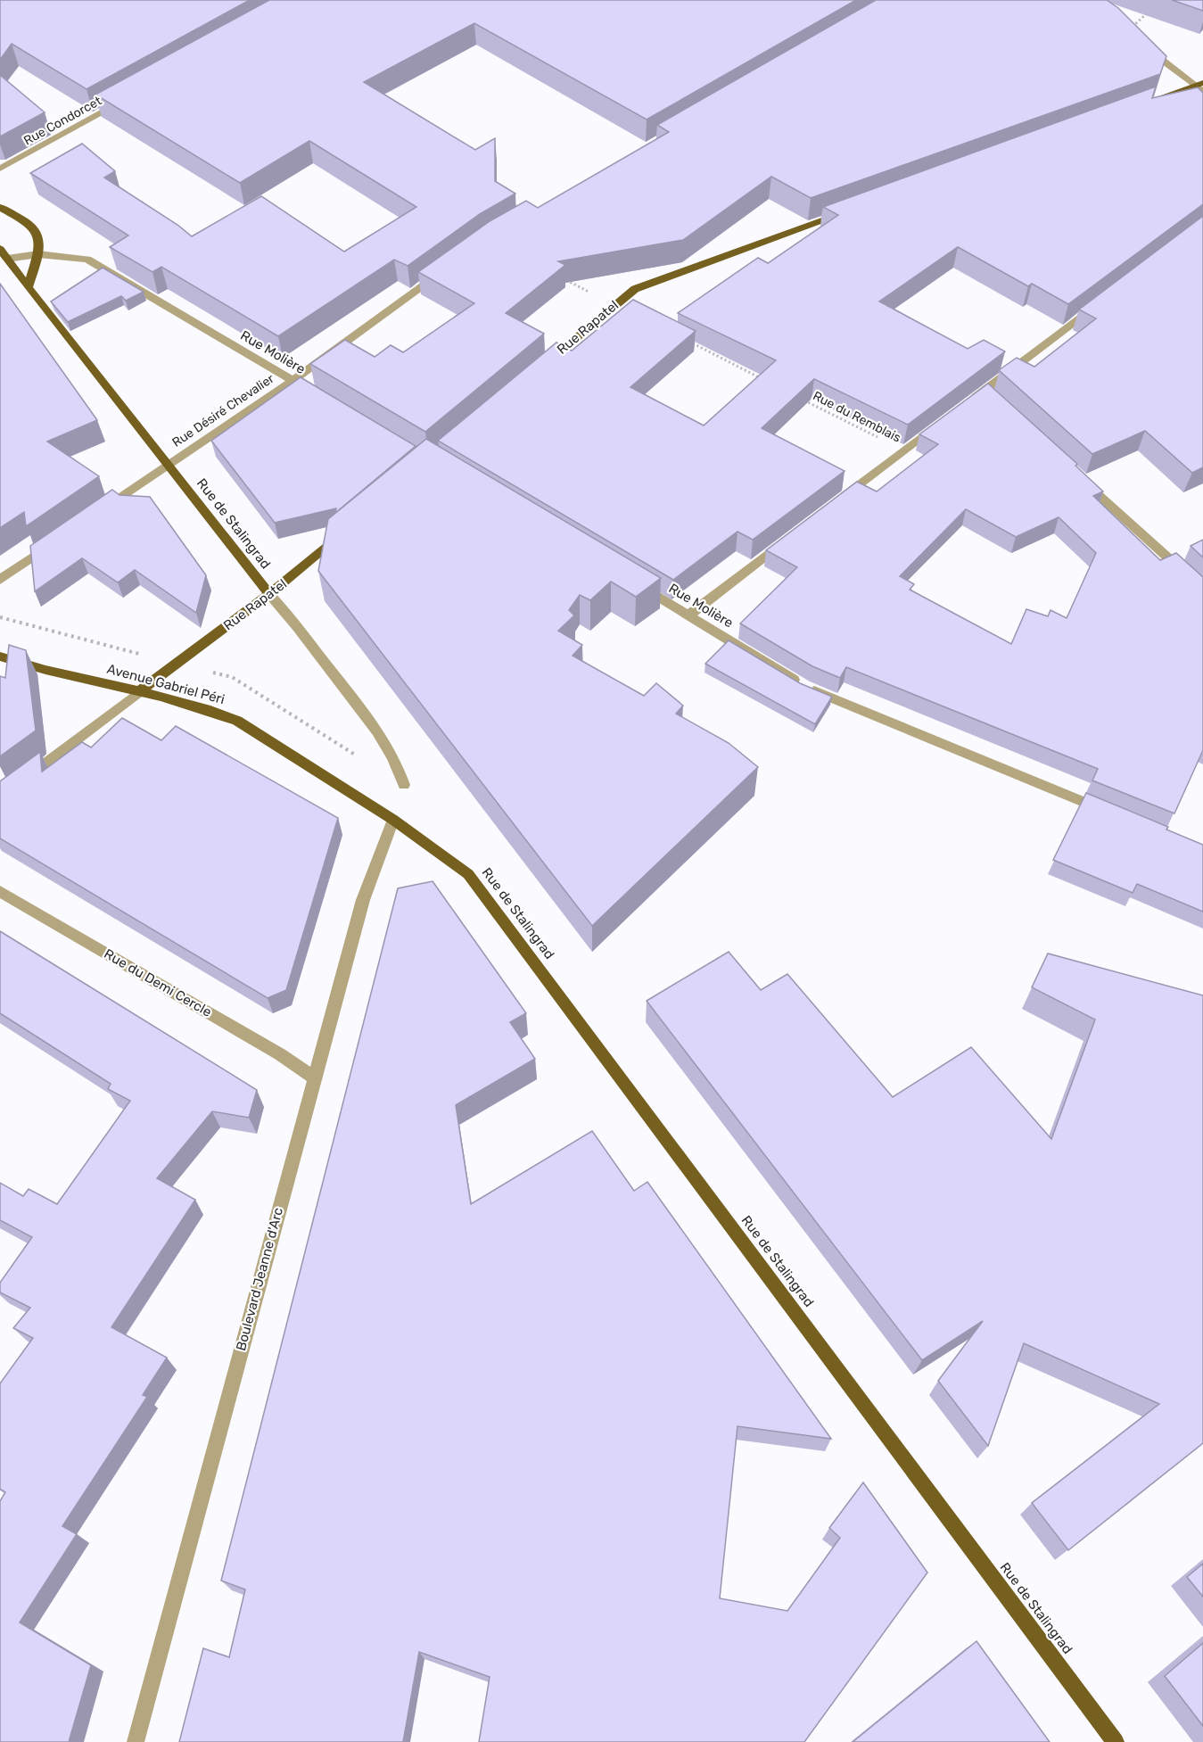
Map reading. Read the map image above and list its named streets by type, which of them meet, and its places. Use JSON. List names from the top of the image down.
{
  "streets": {
    "main road": ["Rue Rapatel", "Rue de Stalingrad", "Avenue Gabriel Péri"],
    "street": [
      "Rue Condorcet",
      "Rue Molière",
      "Rue Désiré Chevalier",
      "Rue du Demi Cercle",
      "Boulevard Jeanne d'Arc"
    ],
    "path": ["Rue du Remblais"]
  },
  "crossings": [
    ["Rue Rapatel", "Rue de Stalingrad"],
    ["Rue Rapatel", "Avenue Gabriel Péri"],
    ["Rue Molière", "Rue Désiré Chevalier"],
    ["Rue Molière", "Rue de Stalingrad"],
    ["Rue Désiré Chevalier", "Rue de Stalingrad"],
    ["Rue de Stalingrad", "Avenue Gabriel Péri"],
    ["Rue de Stalingrad", "Boulevard Jeanne d'Arc"],
    ["Avenue Gabriel Péri", "Boulevard Jeanne d'Arc"],
    ["Rue du Demi Cercle", "Boulevard Jeanne d'Arc"]
  ]
}
